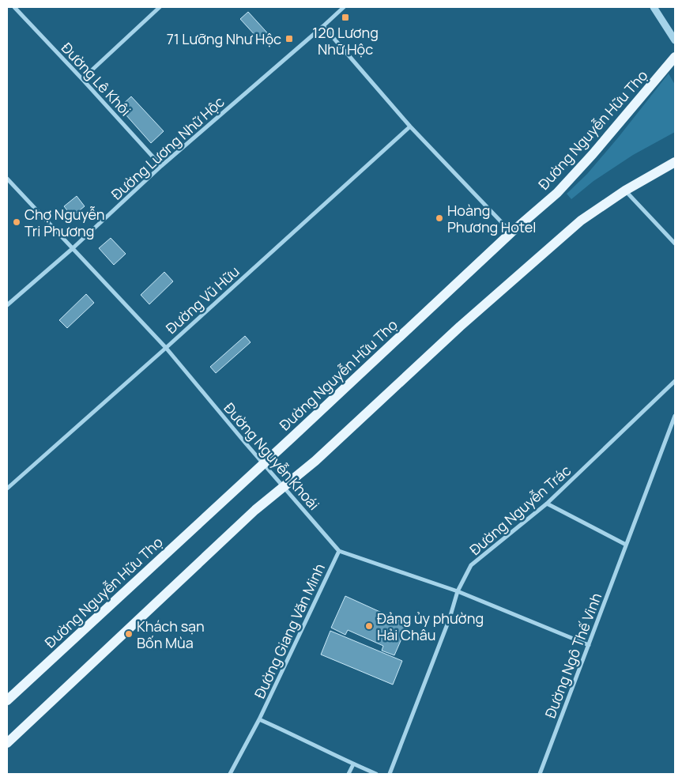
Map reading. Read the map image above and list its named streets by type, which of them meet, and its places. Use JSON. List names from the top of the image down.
{
  "streets": {
    "main road": ["Đường Nguyễn Hữu Thọ"],
    "street": [
      "Đường Lê Khôi",
      "Đường Lương Nhữ Hộc",
      "Đường Vũ Hữu",
      "Đường Nguyễn Khoái",
      "Đường Nguyễn Trác",
      "Đường Giang Văn Minh",
      "Đường Ngô Thế Vinh"
    ]
  },
  "crossings": [
    ["Đường Lê Khôi", "Đường Lương Nhữ Hộc"],
    ["Đường Nguyễn Hữu Thọ", "Đường Nguyễn Khoái"],
    ["Đường Lương Nhữ Hộc", "Đường Nguyễn Khoái"],
    ["Đường Vũ Hữu", "Đường Nguyễn Khoái"],
    ["Đường Nguyễn Khoái", "Đường Giang Văn Minh"]
  ],
  "places": {
    "transit": ["120 Lương Nhữ Hộc", "71 Lưỡng Như Hộc"],
    "other": [
      "Hoàng Phương Hotel",
      "Chợ Nguyễn Tri Phương",
      "Đảng ủy phường Hải Châu",
      "Khách sạn Bốn Mùa"
    ]
  }
}
